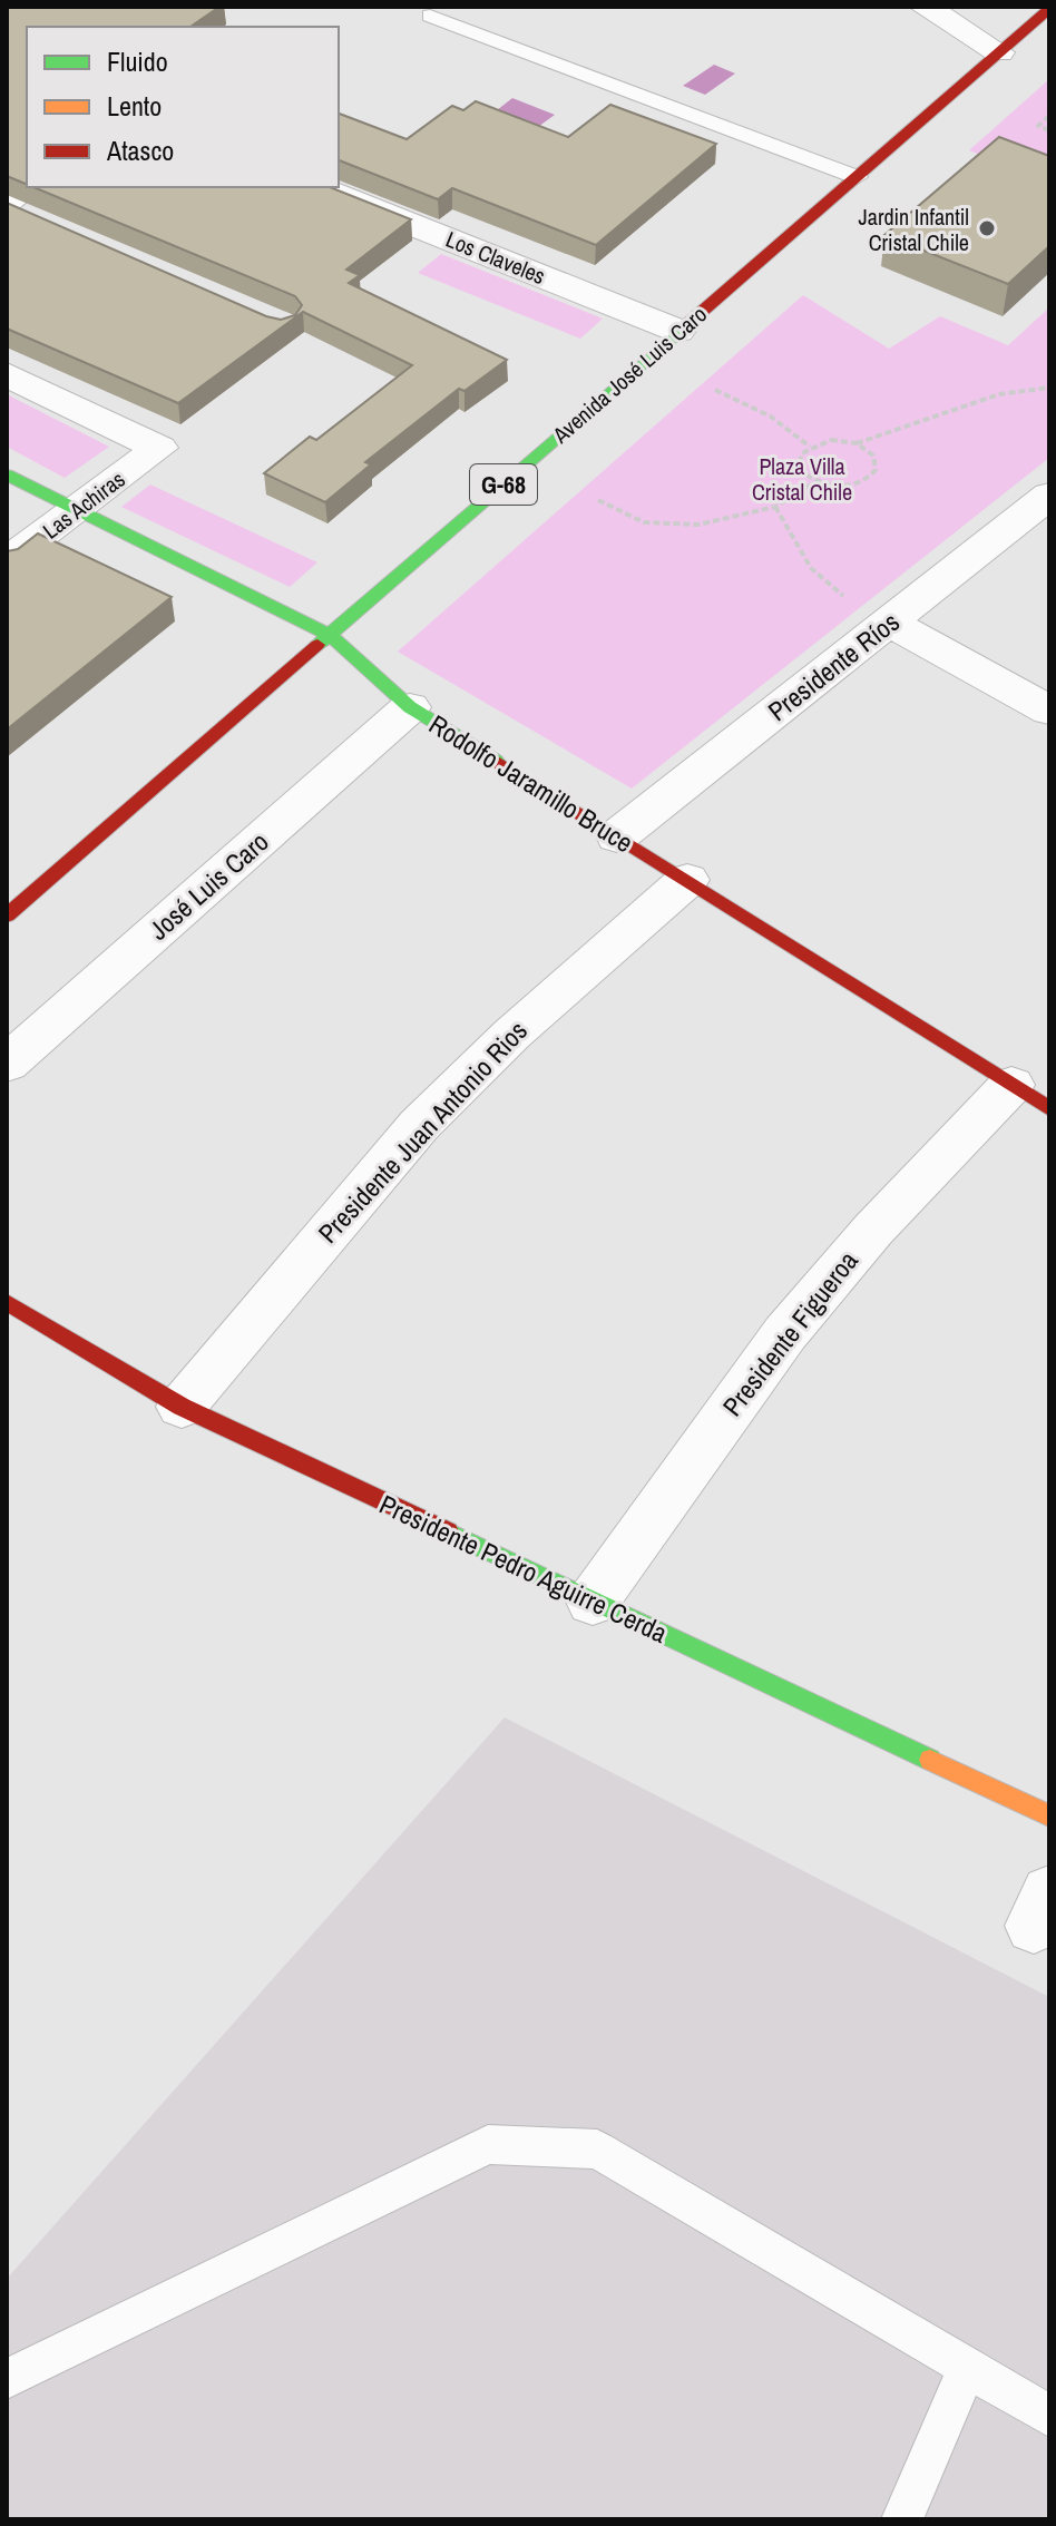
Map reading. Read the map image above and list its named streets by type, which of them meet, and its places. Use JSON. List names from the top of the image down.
{
  "streets": {
    "street": [
      "Los Claveles",
      "Avenida José Luis Caro",
      "G-68",
      "Las Achiras",
      "Presidente Ríos",
      "Rodolfo Jaramillo Bruce",
      "José Luis Caro",
      "Presidente Juan Antonio Rios",
      "Presidente Figueroa",
      "Presidente Pedro Aguirre Cerda"
    ]
  },
  "crossings": [
    ["Los Claveles", "Avenida José Luis Caro"],
    ["Avenida José Luis Caro", "Rodolfo Jaramillo Bruce"],
    ["Las Achiras", "Rodolfo Jaramillo Bruce"],
    ["Presidente Ríos", "Rodolfo Jaramillo Bruce"],
    ["Rodolfo Jaramillo Bruce", "José Luis Caro"],
    ["Rodolfo Jaramillo Bruce", "Presidente Juan Antonio Rios"],
    ["Rodolfo Jaramillo Bruce", "Presidente Figueroa"],
    ["Presidente Juan Antonio Rios", "Presidente Pedro Aguirre Cerda"],
    ["Presidente Figueroa", "Presidente Pedro Aguirre Cerda"]
  ],
  "parks": ["Plaza Villa Cristal Chile"],
  "places": ["Jardin Infantil Cristal Chile"],
  "legend": ["Fluido", "Lento", "Atasco"]
}
